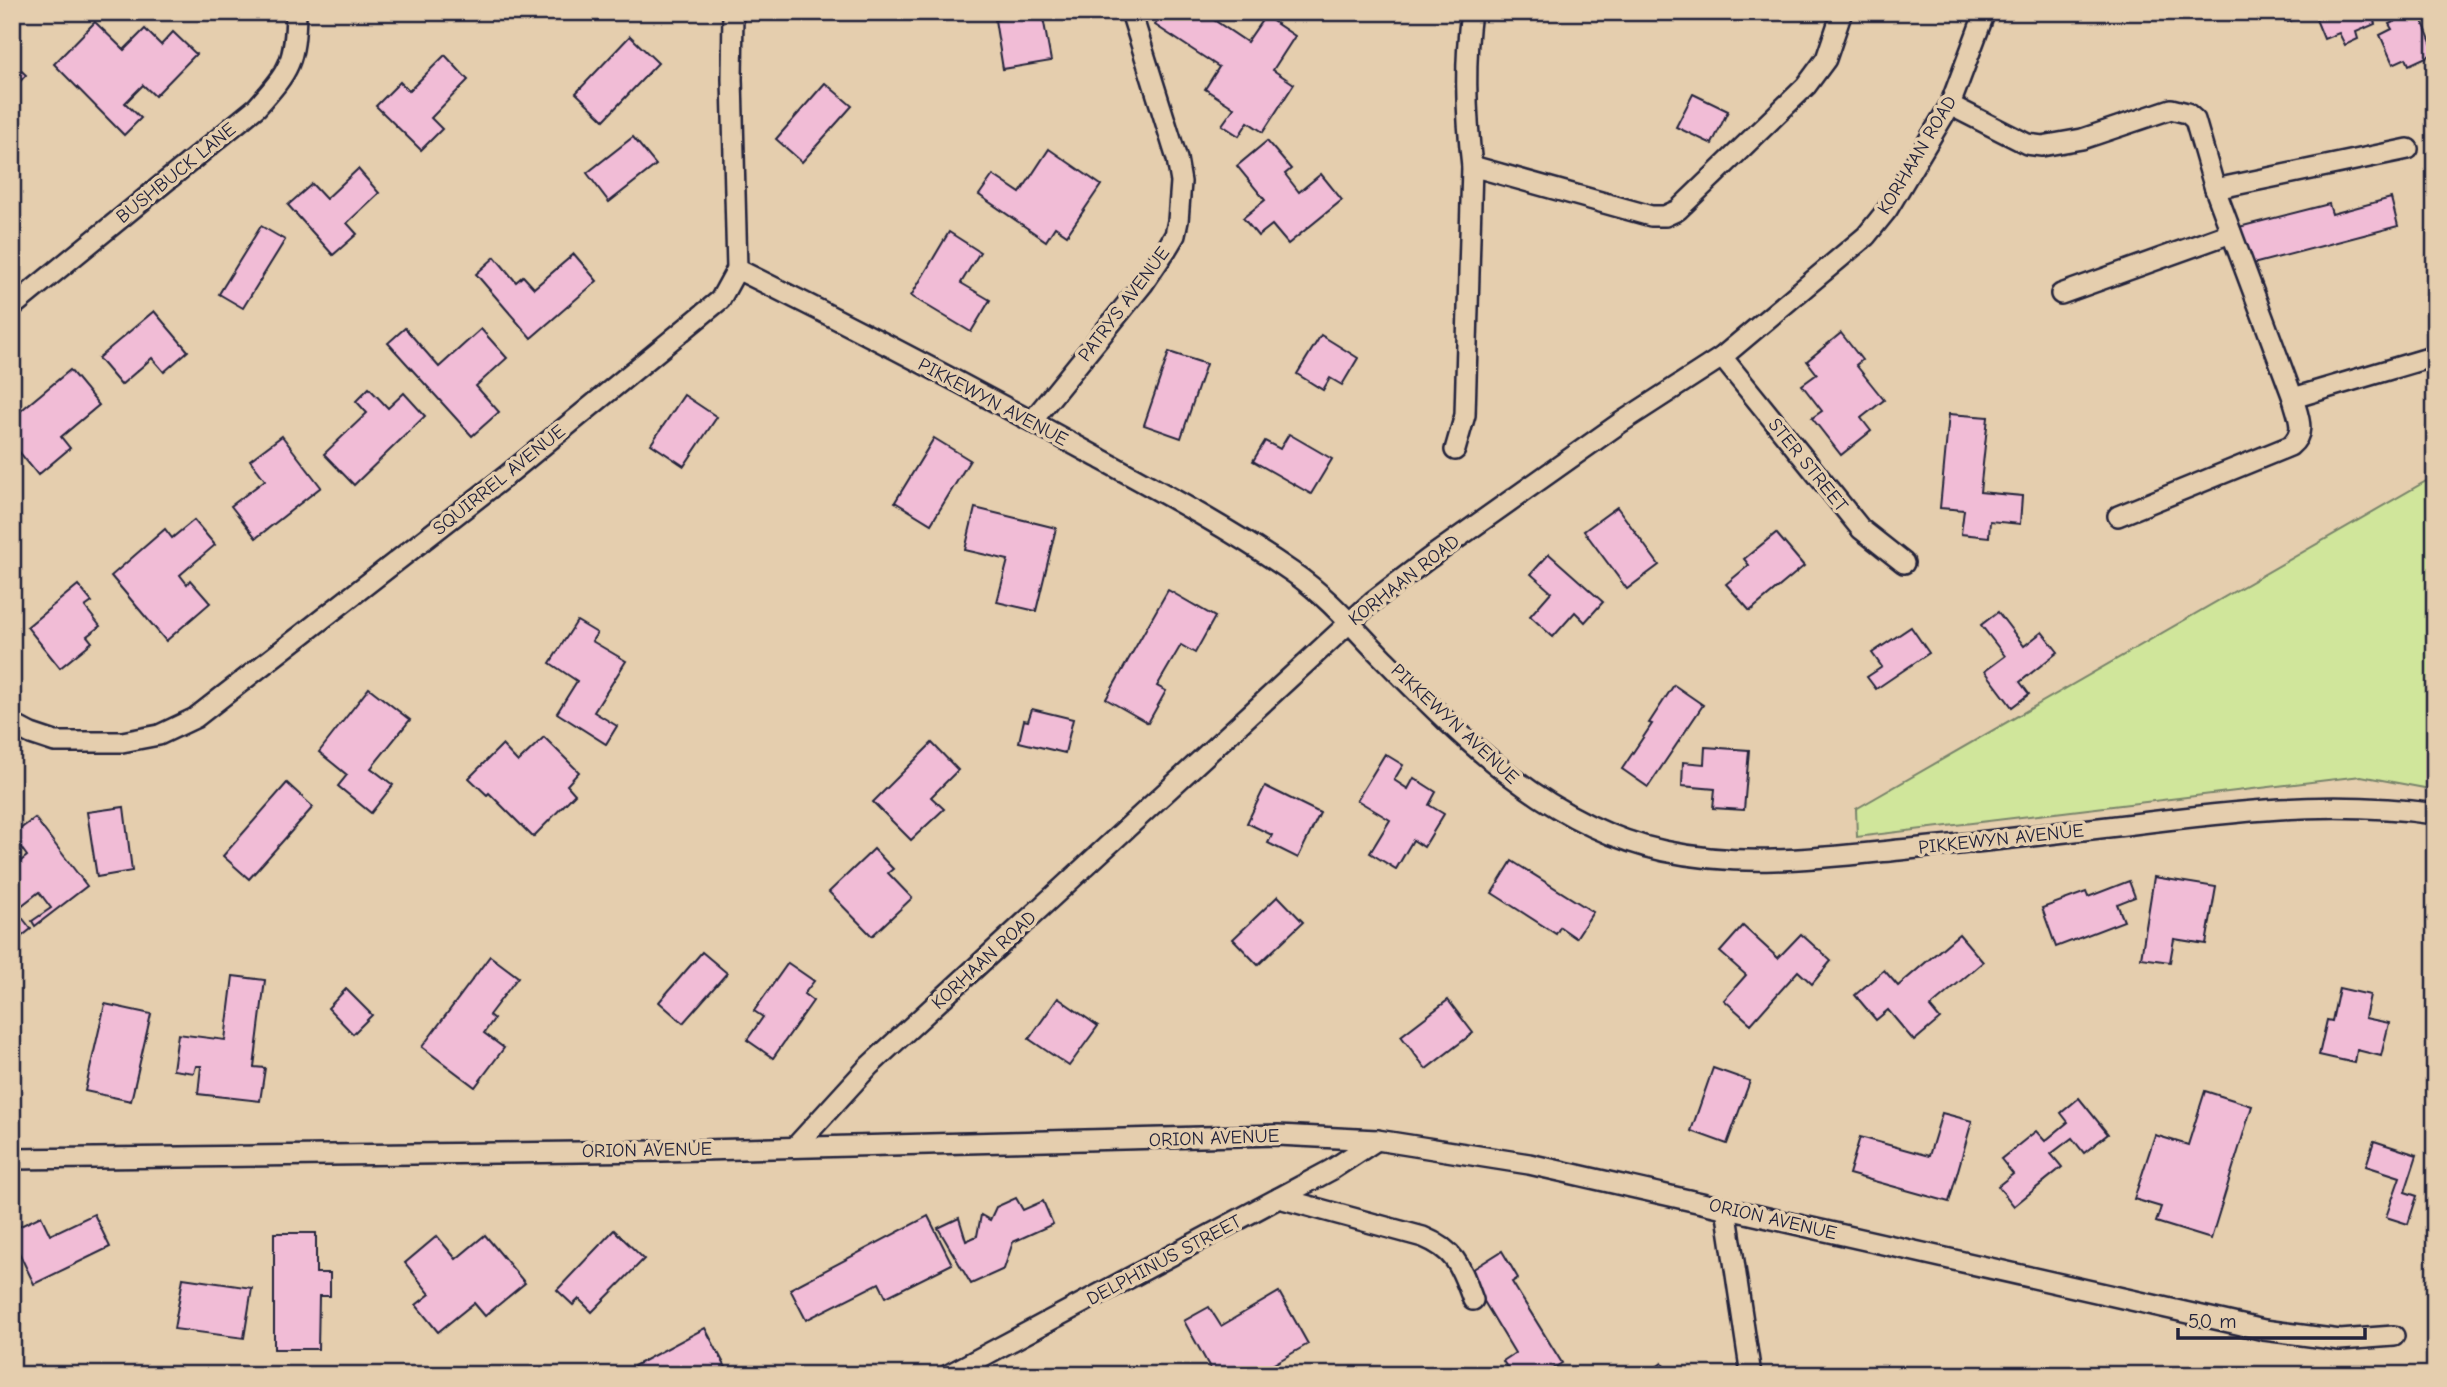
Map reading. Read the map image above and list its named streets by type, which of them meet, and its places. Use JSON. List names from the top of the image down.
{
  "streets": {
    "street": [
      "KORHAAN ROAD",
      "BUSHBUCK LANE",
      "PATRYS AVENUE",
      "PIKKEWYN AVENUE",
      "STER STREET",
      "SQUIRREL AVENUE",
      "ORION AVENUE",
      "DELPHINUS STREET"
    ]
  },
  "crossings": [
    ["KORHAAN ROAD", "PIKKEWYN AVENUE"],
    ["KORHAAN ROAD", "STER STREET"],
    ["KORHAAN ROAD", "ORION AVENUE"],
    ["PATRYS AVENUE", "PIKKEWYN AVENUE"],
    ["PIKKEWYN AVENUE", "SQUIRREL AVENUE"],
    ["ORION AVENUE", "DELPHINUS STREET"]
  ],
  "scale_bar": "50 m"
}
